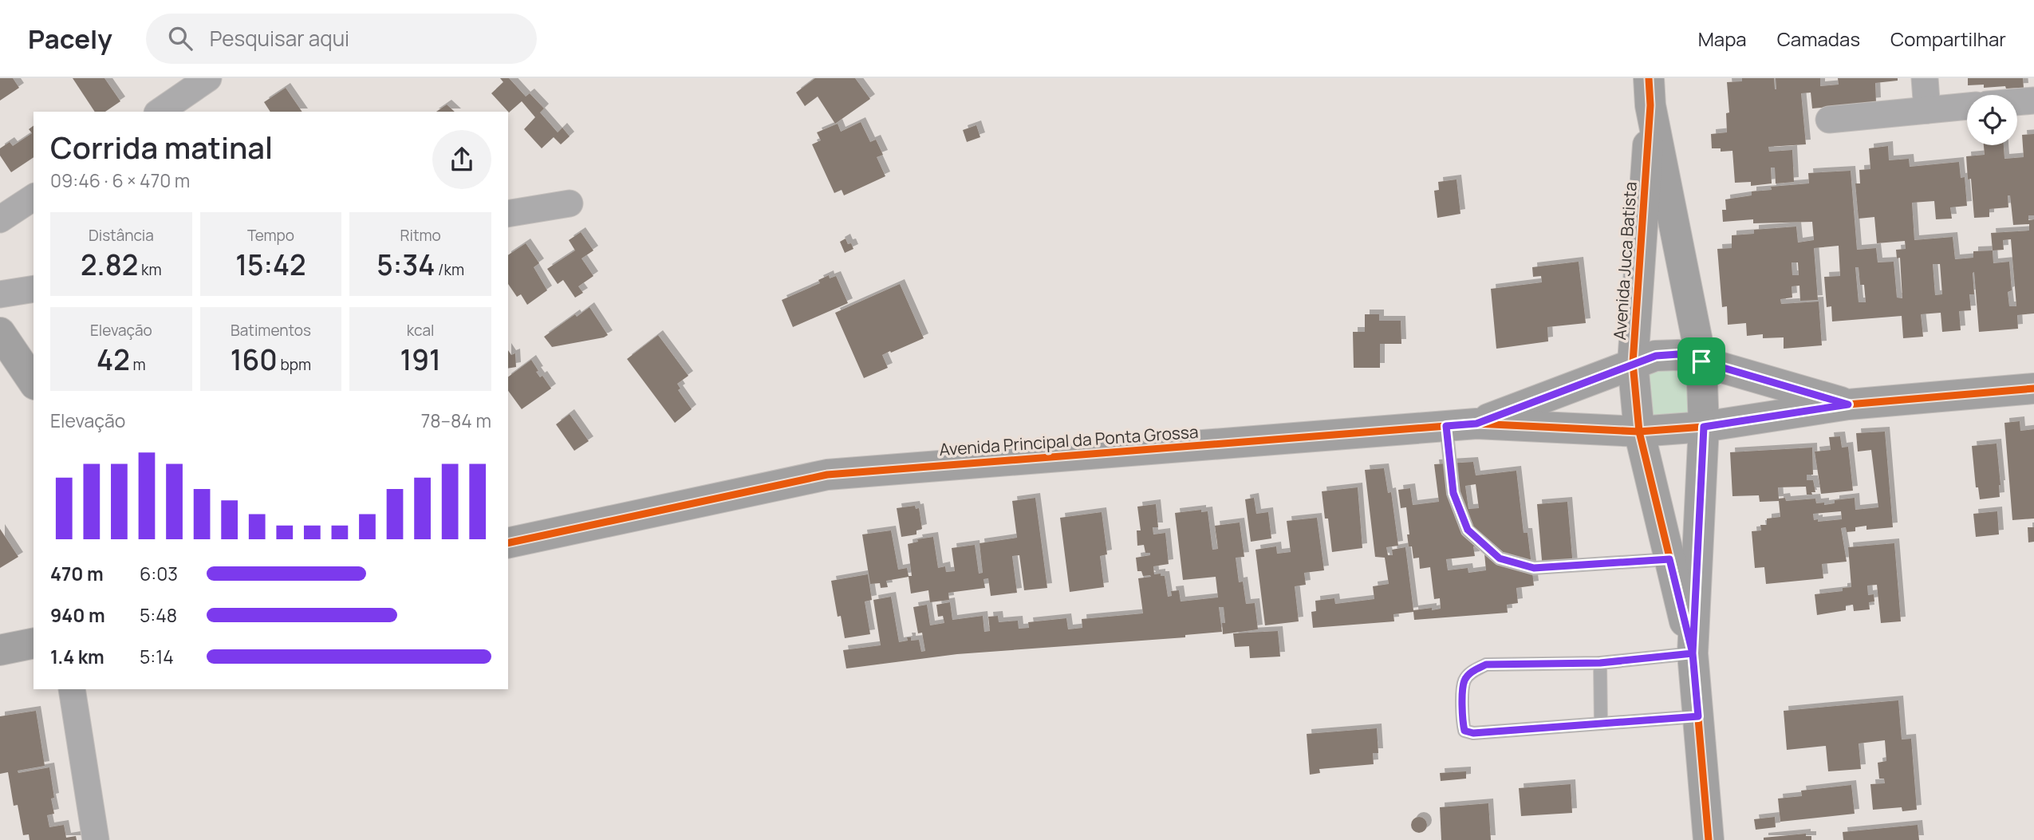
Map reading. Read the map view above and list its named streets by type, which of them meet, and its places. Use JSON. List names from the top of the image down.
{
  "streets": {
    "main road": ["Avenida Juca Batista", "Avenida Principal da Ponta Grossa"]
  },
  "crossings": [
    ["Avenida Juca Batista", "Avenida Principal da Ponta Grossa"]
  ],
  "page": {
    "header": "Pacely",
    "search": "Pesquisar aqui",
    "nav": ["Mapa", "Camadas", "Compartilhar"],
    "heading": ["Corrida matinal", "09:46 · 6 × 470 m"],
    "stats": [
      ["Distância", "2.82 km"],
      ["Tempo", "15:42"],
      ["Ritmo", "5:34 /km"],
      ["Elevação", "42 m"],
      ["Batimentos", "160 bpm"],
      ["kcal", "191"]
    ],
    "chart": ["Elevação", "78–84 m"],
    "list": [
      {
        "name": "470 m",
        "note": "6:03"
      },
      {
        "name": "940 m",
        "note": "5:48"
      },
      {
        "name": "1.4 km",
        "note": "5:14"
      }
    ]
  }
}
